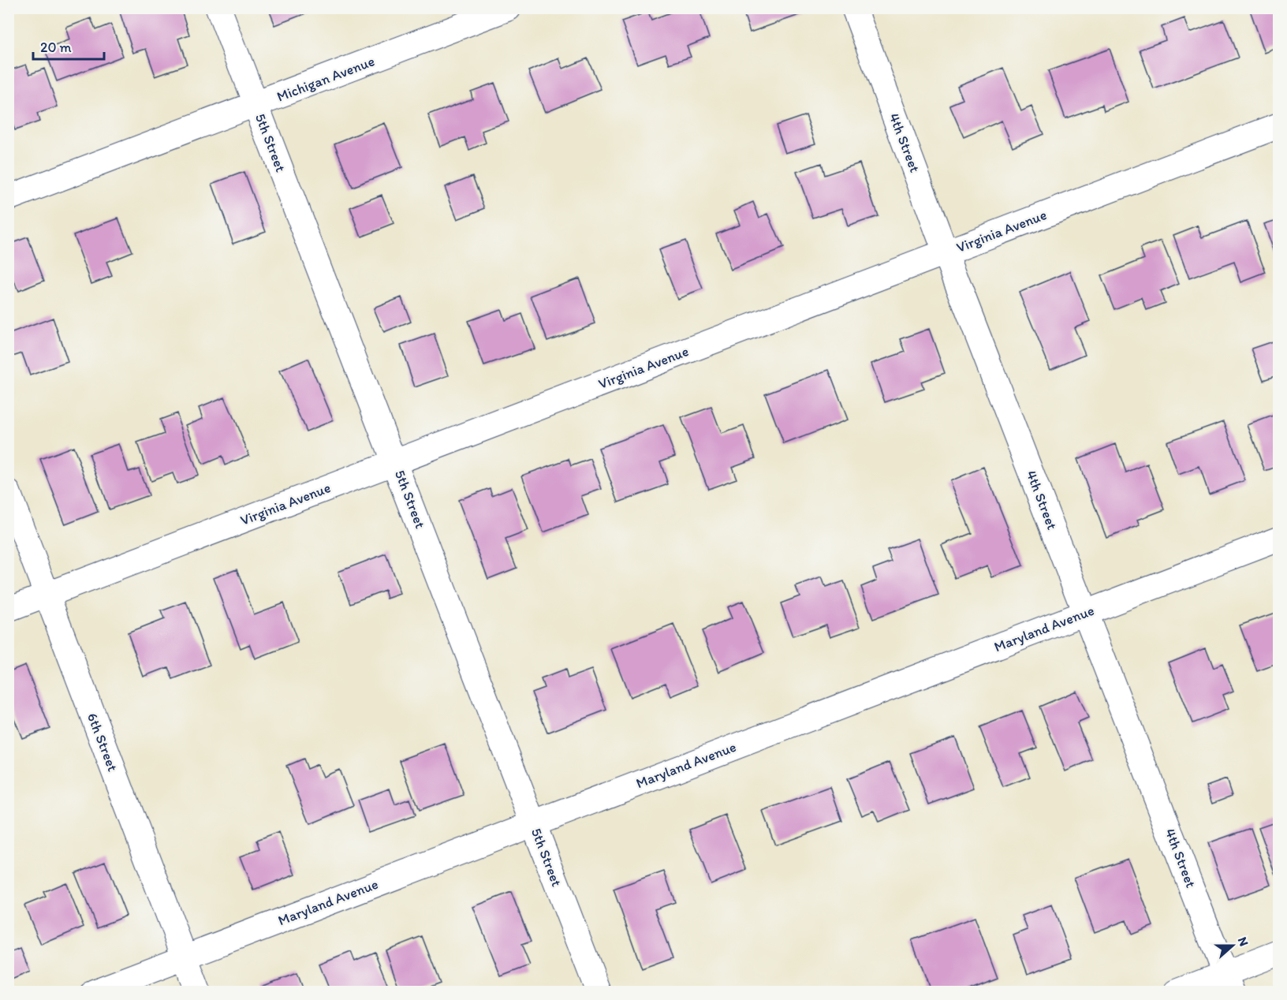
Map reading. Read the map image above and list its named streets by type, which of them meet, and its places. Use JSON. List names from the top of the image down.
{
  "streets": {
    "street": [
      "Michigan Avenue",
      "5th Street",
      "4th Street",
      "Virginia Avenue",
      "Maryland Avenue",
      "6th Street"
    ]
  },
  "crossings": [
    ["Michigan Avenue", "5th Street"],
    ["5th Street", "Virginia Avenue"],
    ["5th Street", "Maryland Avenue"],
    ["4th Street", "Virginia Avenue"],
    ["4th Street", "Maryland Avenue"],
    ["Virginia Avenue", "6th Street"],
    ["Maryland Avenue", "6th Street"]
  ],
  "scale_bar": "20 m",
  "north": "right"
}
